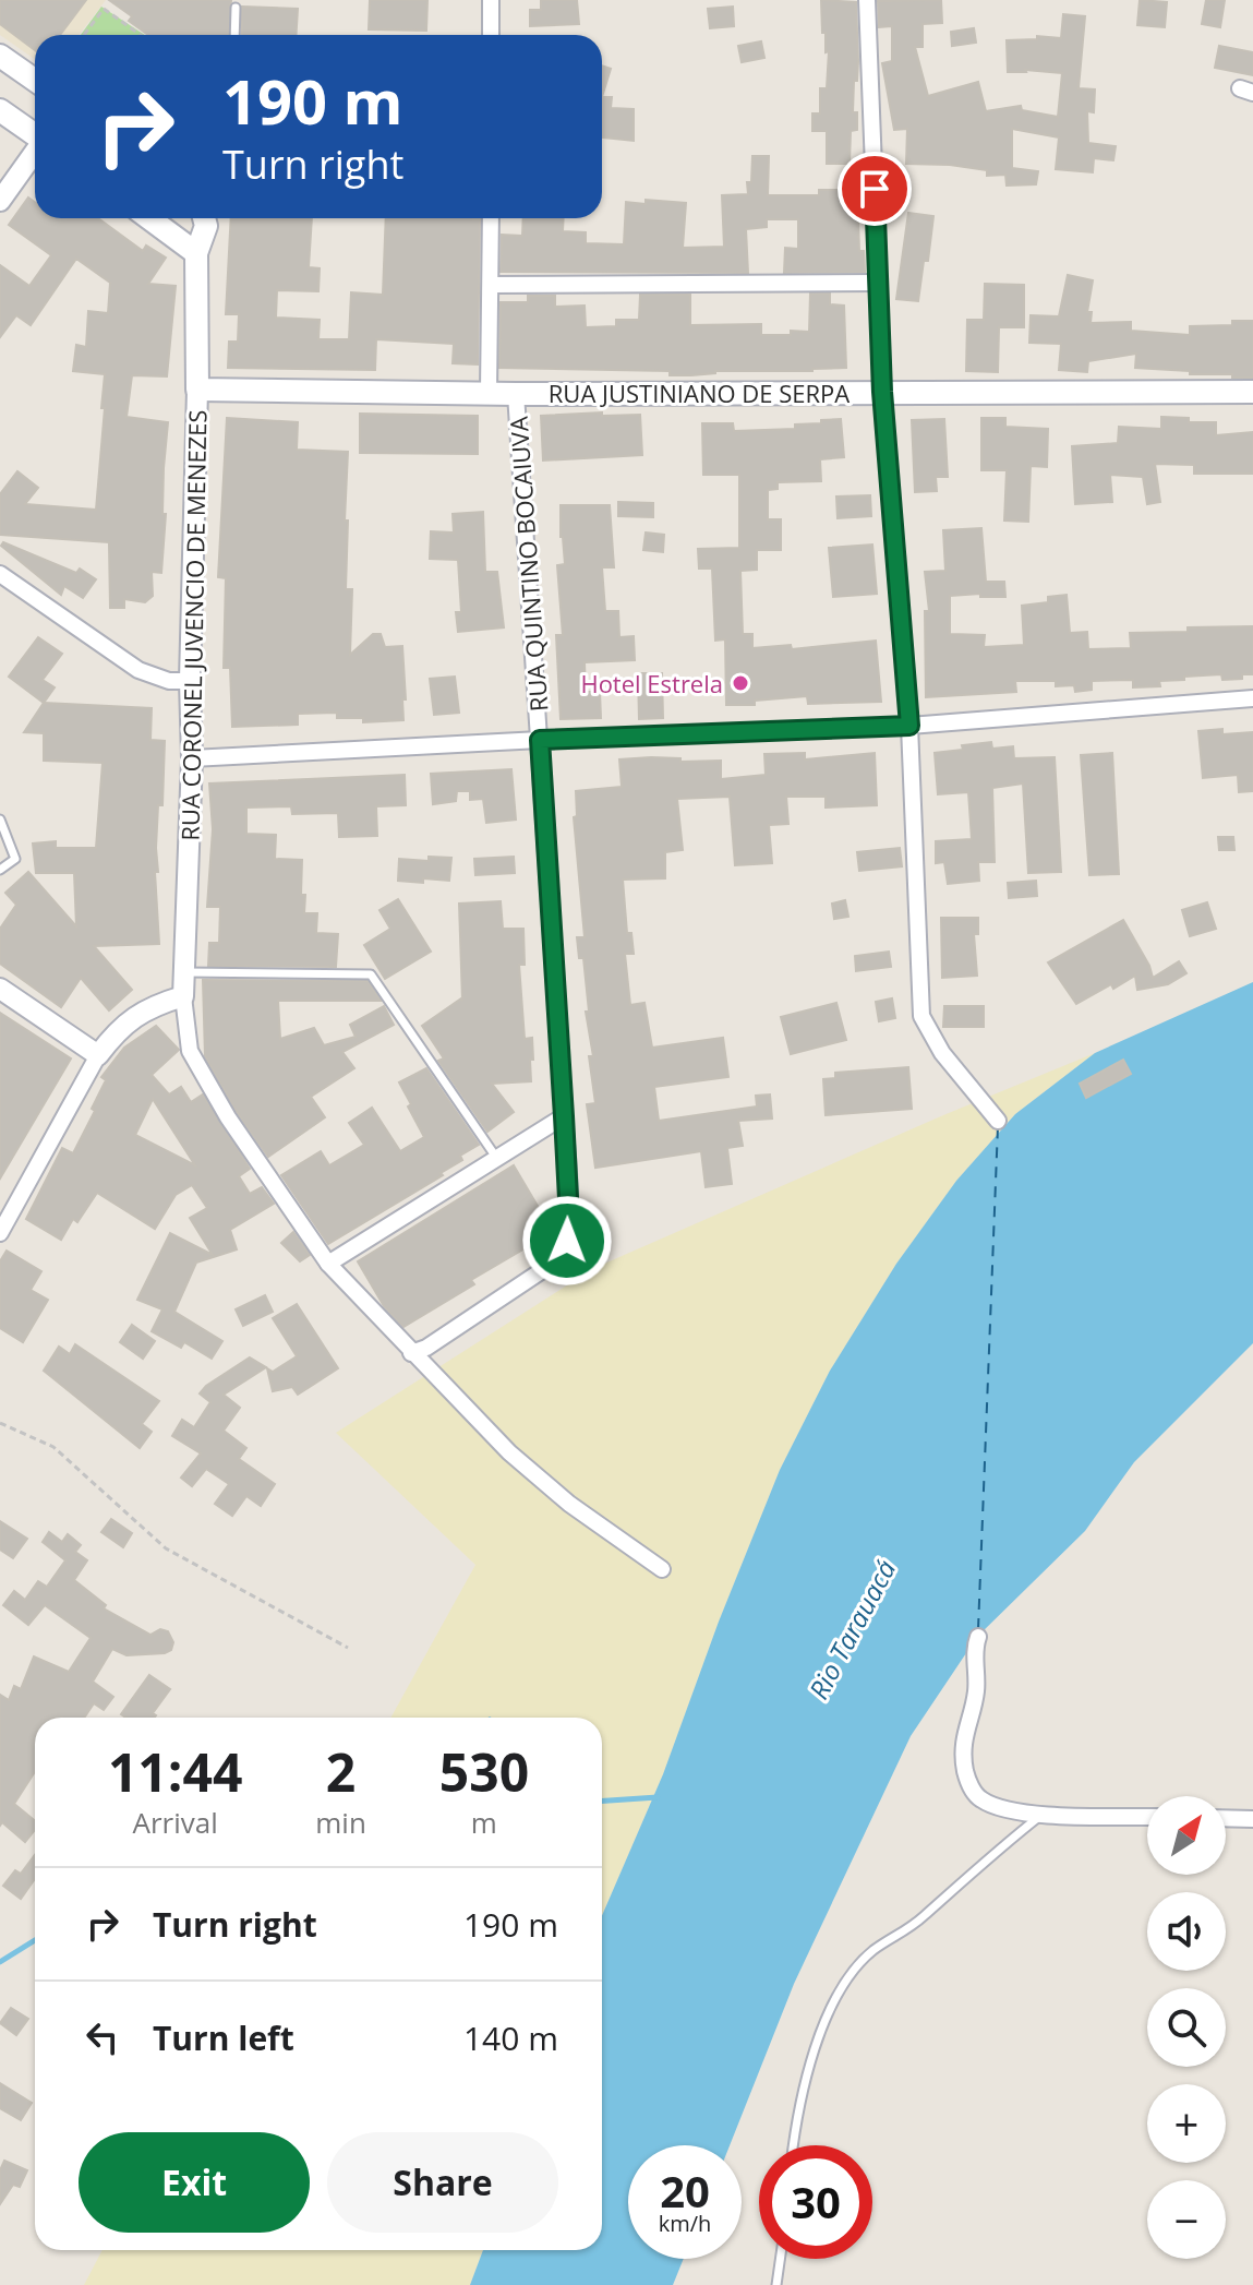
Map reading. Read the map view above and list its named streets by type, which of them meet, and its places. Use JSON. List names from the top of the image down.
{
  "streets": {
    "main road": ["RUA JUSTINIANO DE SERPA", "RUA CORONEL JUVENCIO DE MENEZES"],
    "street": ["RUA QUINTINO BOCAIUVA"]
  },
  "crossings": [
    ["RUA JUSTINIANO DE SERPA", "RUA QUINTINO BOCAIUVA"],
    ["RUA JUSTINIANO DE SERPA", "RUA CORONEL JUVENCIO DE MENEZES"]
  ],
  "water": ["Rio Tarauacá"],
  "places": ["Hotel Estrela"],
  "north": "top right",
  "page": {
    "turn": ["190 m", "Turn right"],
    "eta": [
      "11:44",
      "Arrival",
      "2",
      "min",
      "530",
      "m"
    ],
    "map_buttons": ["+", "−"],
    "list": [
      {
        "name": "Turn right",
        "value": "190 m"
      },
      {
        "name": "Turn left",
        "value": "140 m"
      }
    ],
    "buttons": ["Exit", "Share"],
    "speed": "20 km/h",
    "limit": "30"
  }
}
